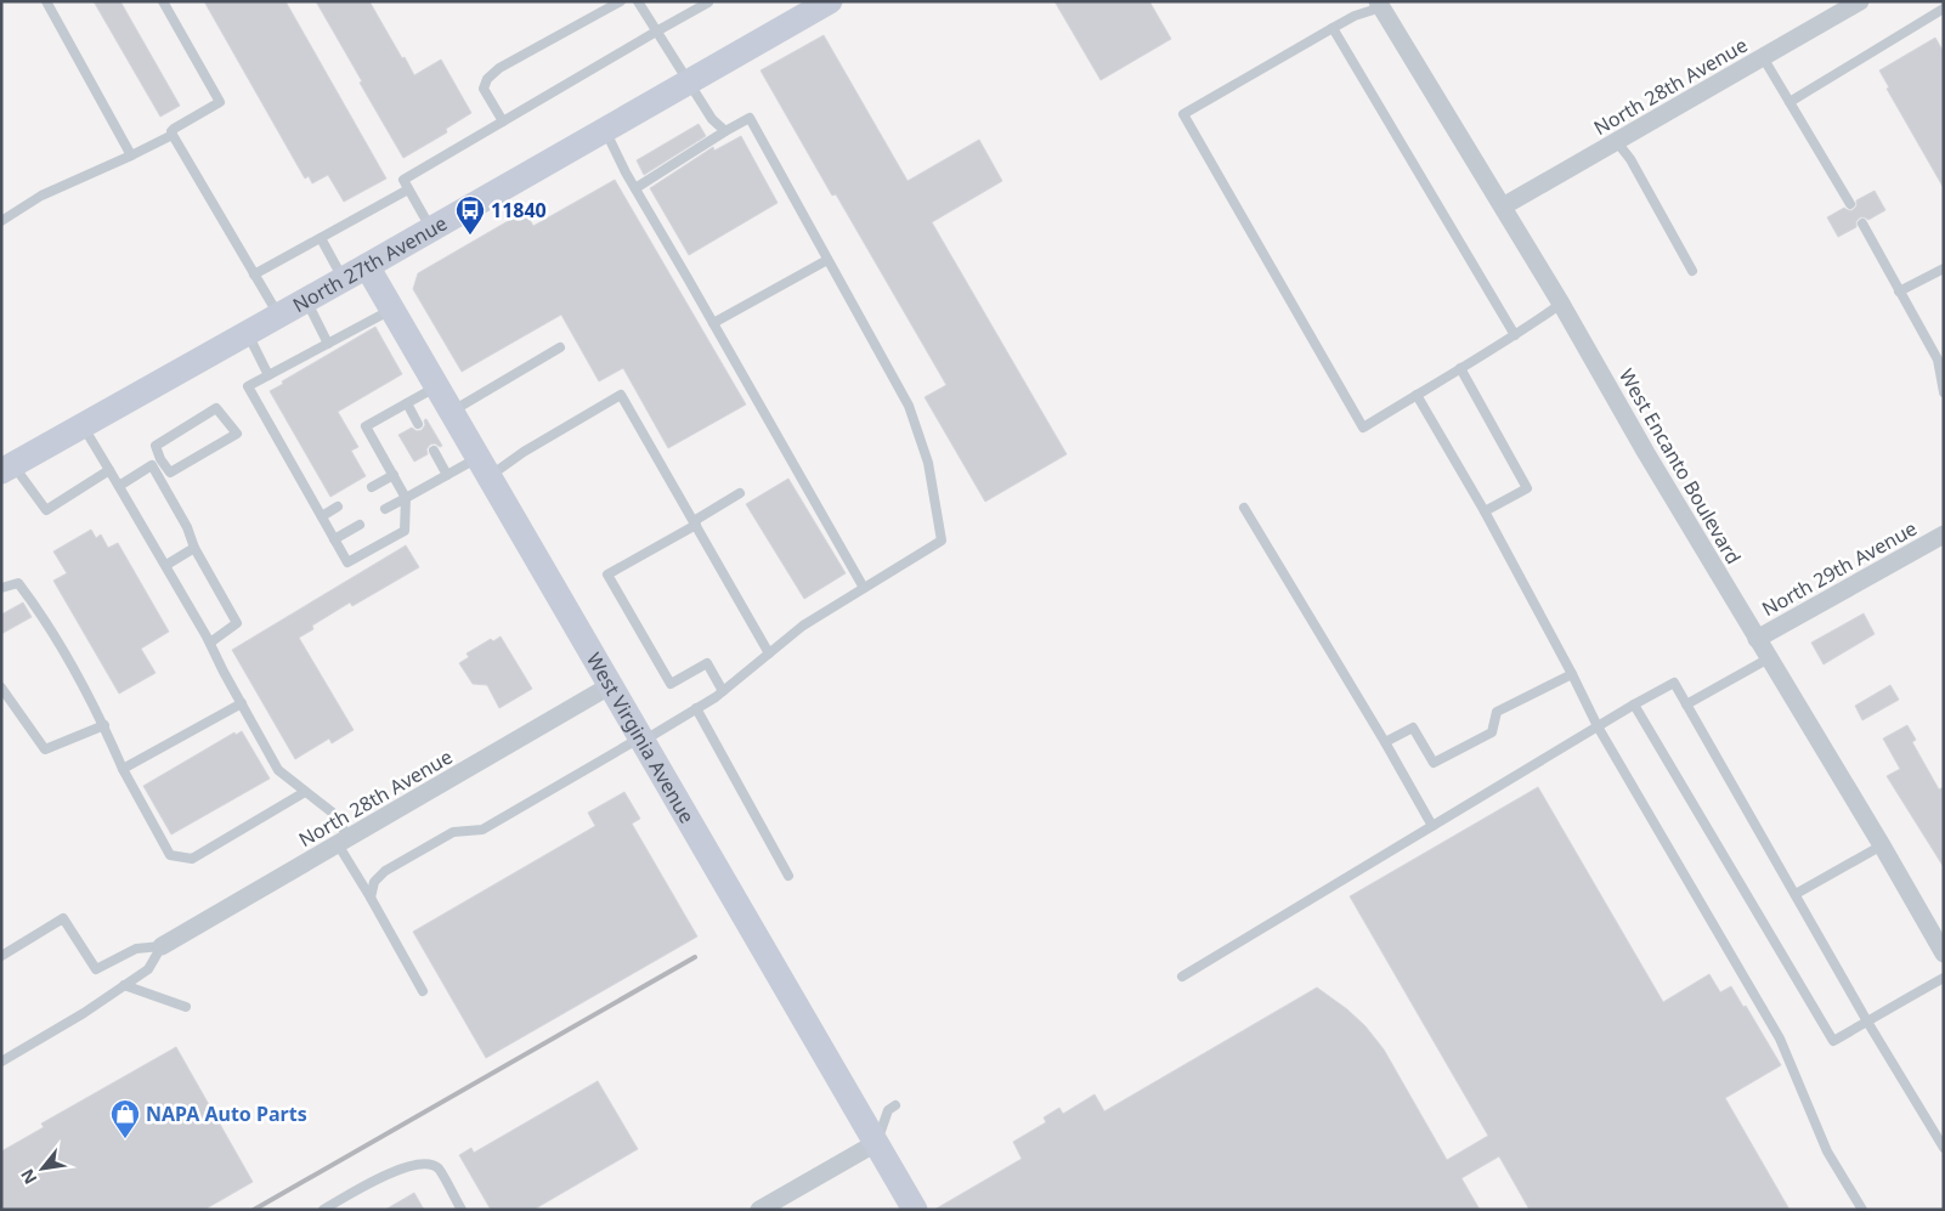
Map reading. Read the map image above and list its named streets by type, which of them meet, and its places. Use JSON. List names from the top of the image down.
{
  "streets": {
    "street": [
      "North 28th Avenue",
      "North 27th Avenue",
      "West Encanto Boulevard",
      "North 29th Avenue",
      "West Virginia Avenue"
    ]
  },
  "crossings": [
    ["North 28th Avenue", "West Encanto Boulevard"],
    ["North 28th Avenue", "West Virginia Avenue"],
    ["North 27th Avenue", "West Virginia Avenue"],
    ["West Encanto Boulevard", "North 29th Avenue"]
  ],
  "places": {
    "bus stop": ["11840"],
    "shop": ["NAPA Auto Parts"]
  },
  "north": "bottom left"
}
